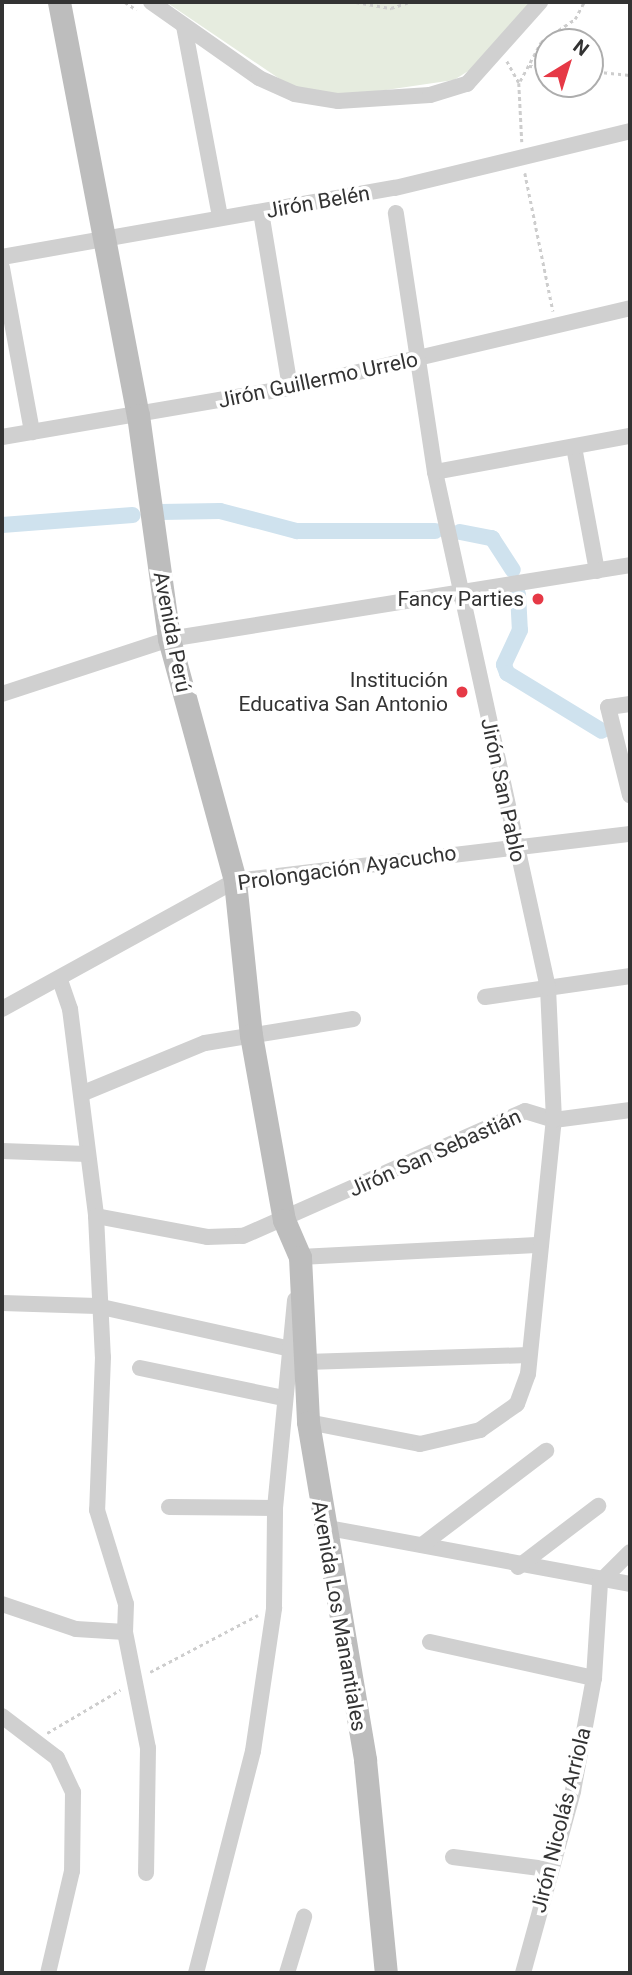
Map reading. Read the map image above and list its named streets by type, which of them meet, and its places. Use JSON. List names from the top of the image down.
{
  "streets": {
    "street": [
      "Jirón Belén",
      "Jirón Guillermo Urrelo",
      "Avenida Perú",
      "Jirón San Pablo",
      "Prolongación Ayacucho",
      "Jirón San Sebastián",
      "Avenida Los Manantiales",
      "Jirón Nicolás Arriola"
    ]
  },
  "crossings": [
    ["Jirón Belén", "Avenida Perú"],
    ["Jirón Guillermo Urrelo", "Avenida Perú"],
    ["Jirón Guillermo Urrelo", "Jirón San Pablo"],
    ["Avenida Perú", "Prolongación Ayacucho"],
    ["Avenida Perú", "Jirón San Sebastián"],
    ["Avenida Perú", "Avenida Los Manantiales"],
    ["Jirón San Pablo", "Prolongación Ayacucho"],
    ["Jirón San Pablo", "Jirón San Sebastián"],
    ["Jirón San Pablo", "Avenida Los Manantiales"]
  ],
  "places": ["Fancy Parties", "Institución Educativa San Antonio"],
  "north": "top right"
}
